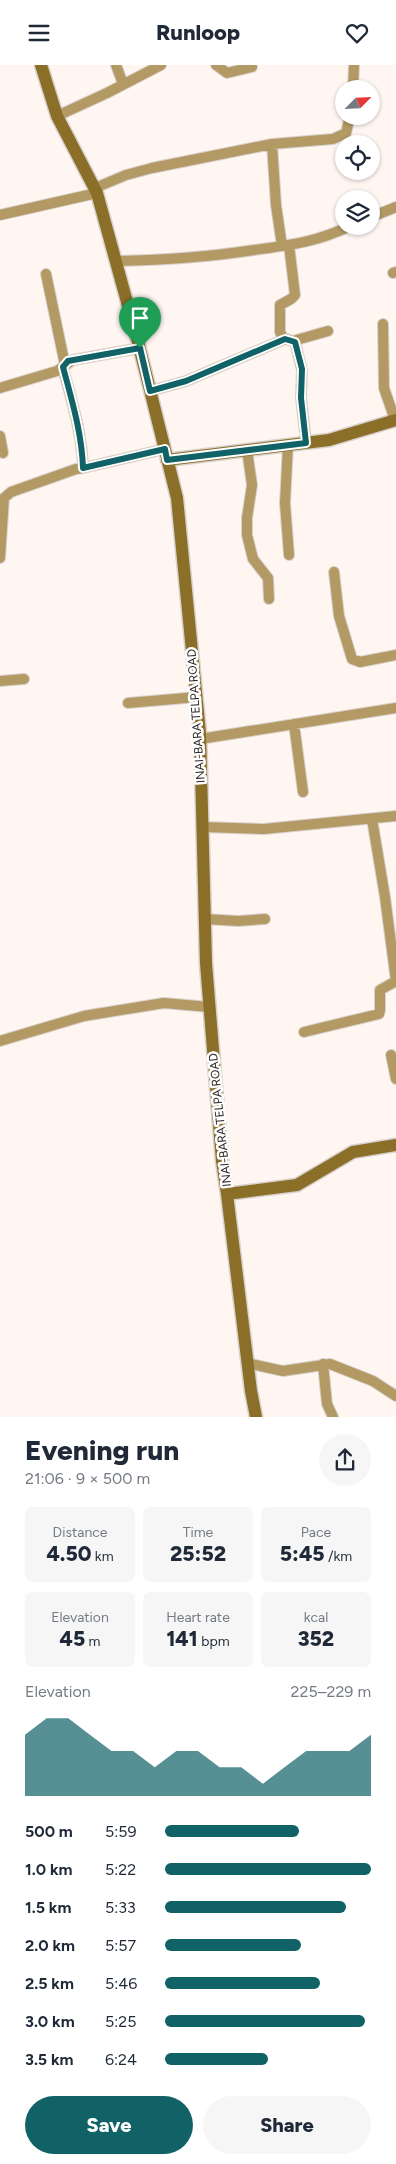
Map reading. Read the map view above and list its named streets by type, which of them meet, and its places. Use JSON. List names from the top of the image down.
{
  "streets": {
    "street": ["INAI-BARA TELPA ROAD"]
  },
  "north": "top right",
  "page": {
    "header": "Runloop",
    "heading": ["Evening run", "21:06 · 9 × 500 m"],
    "stats": [
      ["Distance", "4.50 km"],
      ["Time", "25:52"],
      ["Pace", "5:45 /km"],
      ["Elevation", "45 m"],
      ["Heart rate", "141 bpm"],
      ["kcal", "352"]
    ],
    "chart": ["Elevation", "225–229 m"],
    "list": [
      {
        "name": "500 m",
        "note": "5:59"
      },
      {
        "name": "1.0 km",
        "note": "5:22"
      },
      {
        "name": "1.5 km",
        "note": "5:33"
      },
      {
        "name": "2.0 km",
        "note": "5:57"
      },
      {
        "name": "2.5 km",
        "note": "5:46"
      },
      {
        "name": "3.0 km",
        "note": "5:25"
      },
      {
        "name": "3.5 km",
        "note": "6:24"
      }
    ],
    "buttons": ["Save", "Share"]
  }
}
